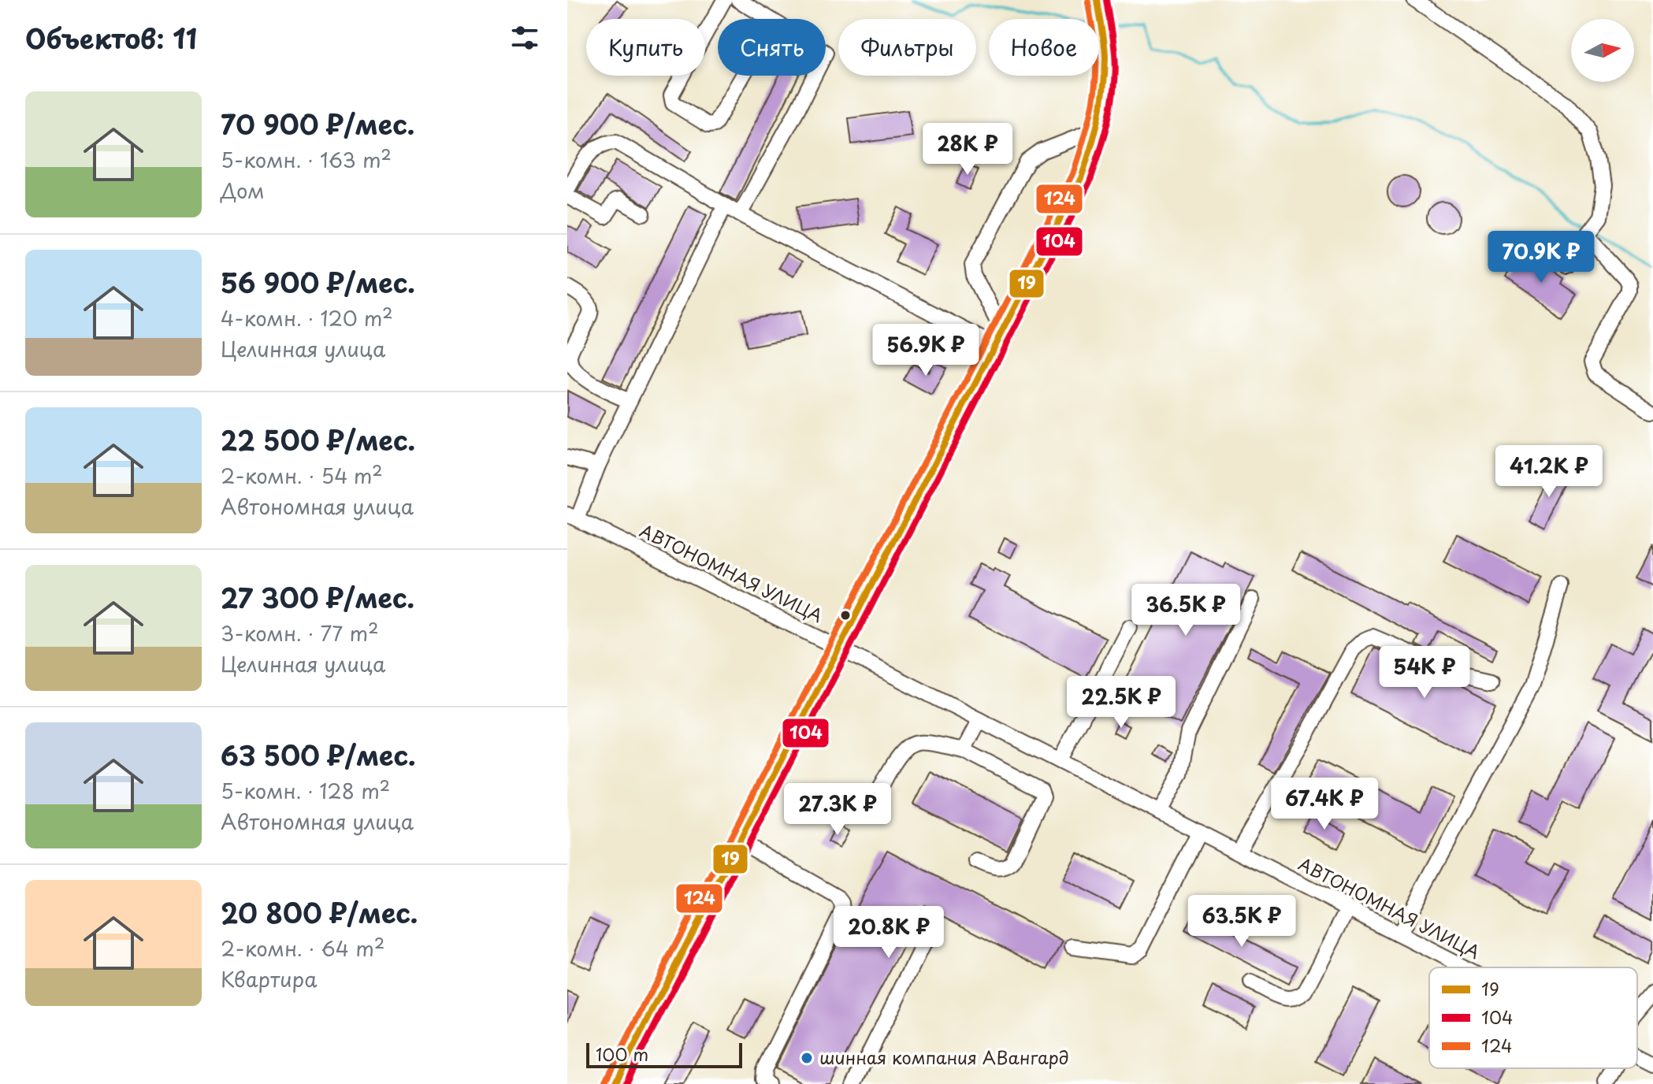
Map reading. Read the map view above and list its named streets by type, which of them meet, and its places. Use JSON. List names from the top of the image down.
{
  "streets": {
    "street": ["АВТОНОМНАЯ УЛИЦА"]
  },
  "places": ["шинная компания АВангард"],
  "lines": ["transit line 19", "transit line 104", "transit line 124"],
  "legend": ["19", "104", "124"],
  "scale_bar": "100 m",
  "north": "right",
  "page": {
    "heading": "Объектов: 11",
    "chip": [
      "Купить",
      "Снять",
      "Фильтры",
      "Новое"
    ],
    "list": [
      {
        "name": "70 900 ₽/мес.",
        "note": "5-комн. · 163 m² · Дом"
      },
      {
        "name": "56 900 ₽/мес.",
        "note": "4-комн. · 120 m² · Целинная улица"
      },
      {
        "name": "22 500 ₽/мес.",
        "note": "2-комн. · 54 m² · Автономная улица"
      },
      {
        "name": "27 300 ₽/мес.",
        "note": "3-комн. · 77 m² · Целинная улица"
      },
      {
        "name": "63 500 ₽/мес.",
        "note": "5-комн. · 128 m² · Автономная улица"
      },
      {
        "name": "20 800 ₽/мес.",
        "note": "2-комн. · 64 m² · Квартира"
      }
    ],
    "price": [
      "28K ₽",
      "70.9K ₽",
      "56.9K ₽",
      "41.2K ₽",
      "36.5K ₽",
      "54K ₽",
      "22.5K ₽",
      "67.4K ₽",
      "27.3K ₽",
      "63.5K ₽",
      "20.8K ₽"
    ],
    "scale": "100 m"
  }
}
